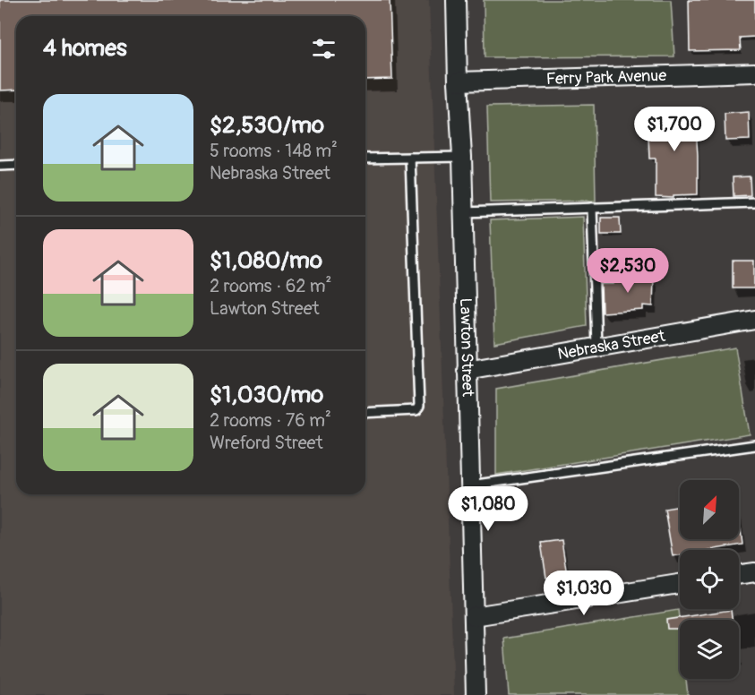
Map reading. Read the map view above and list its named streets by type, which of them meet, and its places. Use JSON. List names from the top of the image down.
{
  "streets": {
    "street": ["Ferry Park Avenue", "Nebraska Street", "Lawton Street"]
  },
  "crossings": [
    ["Ferry Park Avenue", "Lawton Street"],
    ["Nebraska Street", "Lawton Street"]
  ],
  "north": "top right",
  "page": {
    "heading": "4 homes",
    "list": [
      {
        "name": "$2,530/mo",
        "note": "5 rooms · 148 m² · Nebraska Street"
      },
      {
        "name": "$1,080/mo",
        "note": "2 rooms · 62 m² · Lawton Street"
      },
      {
        "name": "$1,030/mo",
        "note": "2 rooms · 76 m² · Wreford Street"
      }
    ],
    "price": [
      "$1,700",
      "$2,530",
      "$1,080",
      "$1,030"
    ]
  }
}
